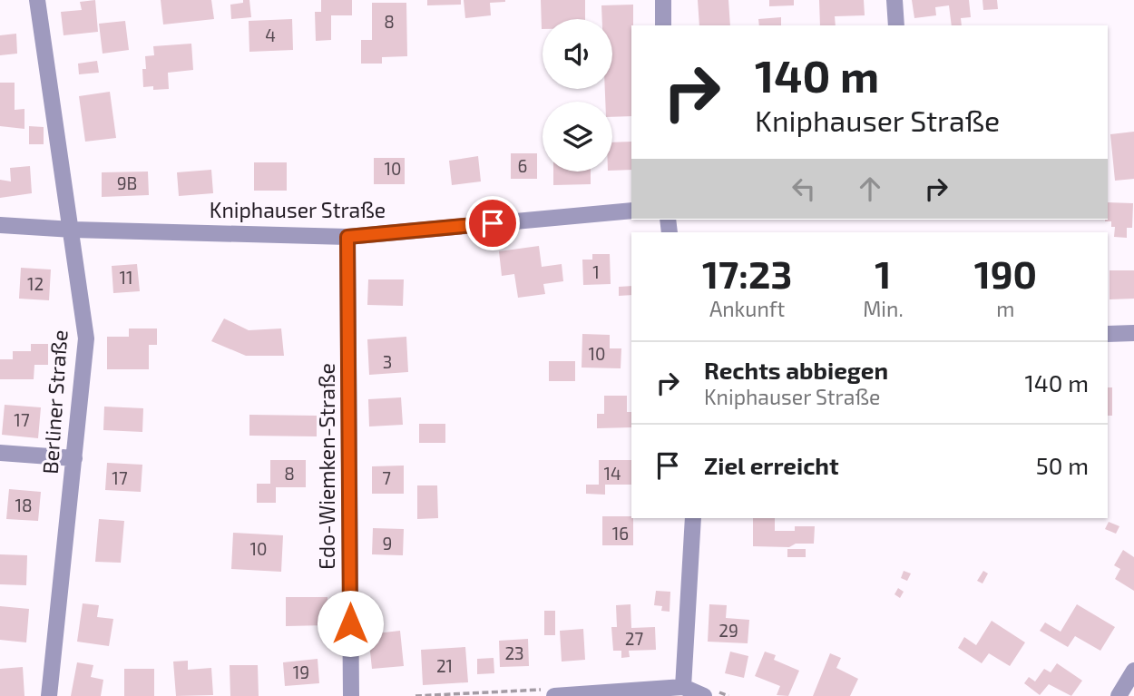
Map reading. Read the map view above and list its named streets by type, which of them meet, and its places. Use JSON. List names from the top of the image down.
{
  "streets": {
    "street": ["Kniphauser Straße", "Berliner Straße", "Edo-Wiemken-Straße"]
  },
  "crossings": [
    ["Kniphauser Straße", "Berliner Straße"],
    ["Kniphauser Straße", "Edo-Wiemken-Straße"]
  ],
  "house_numbers": [
    "8",
    "4",
    "6",
    "10",
    "9B",
    "1",
    "11",
    "12",
    "10",
    "3",
    "17",
    "8",
    "14",
    "17",
    "7",
    "18",
    "16",
    "9",
    "10",
    "29",
    "27",
    "23",
    "21",
    "19"
  ],
  "page": {
    "turn": ["140 m", "Kniphauser Straße"],
    "eta": [
      "17:23",
      "Ankunft",
      "1",
      "Min.",
      "190",
      "m"
    ],
    "list": [
      {
        "name": "Rechts abbiegen",
        "note": "Kniphauser Straße",
        "value": "140 m"
      },
      {
        "name": "Ziel erreicht",
        "value": "50 m"
      }
    ]
  }
}
